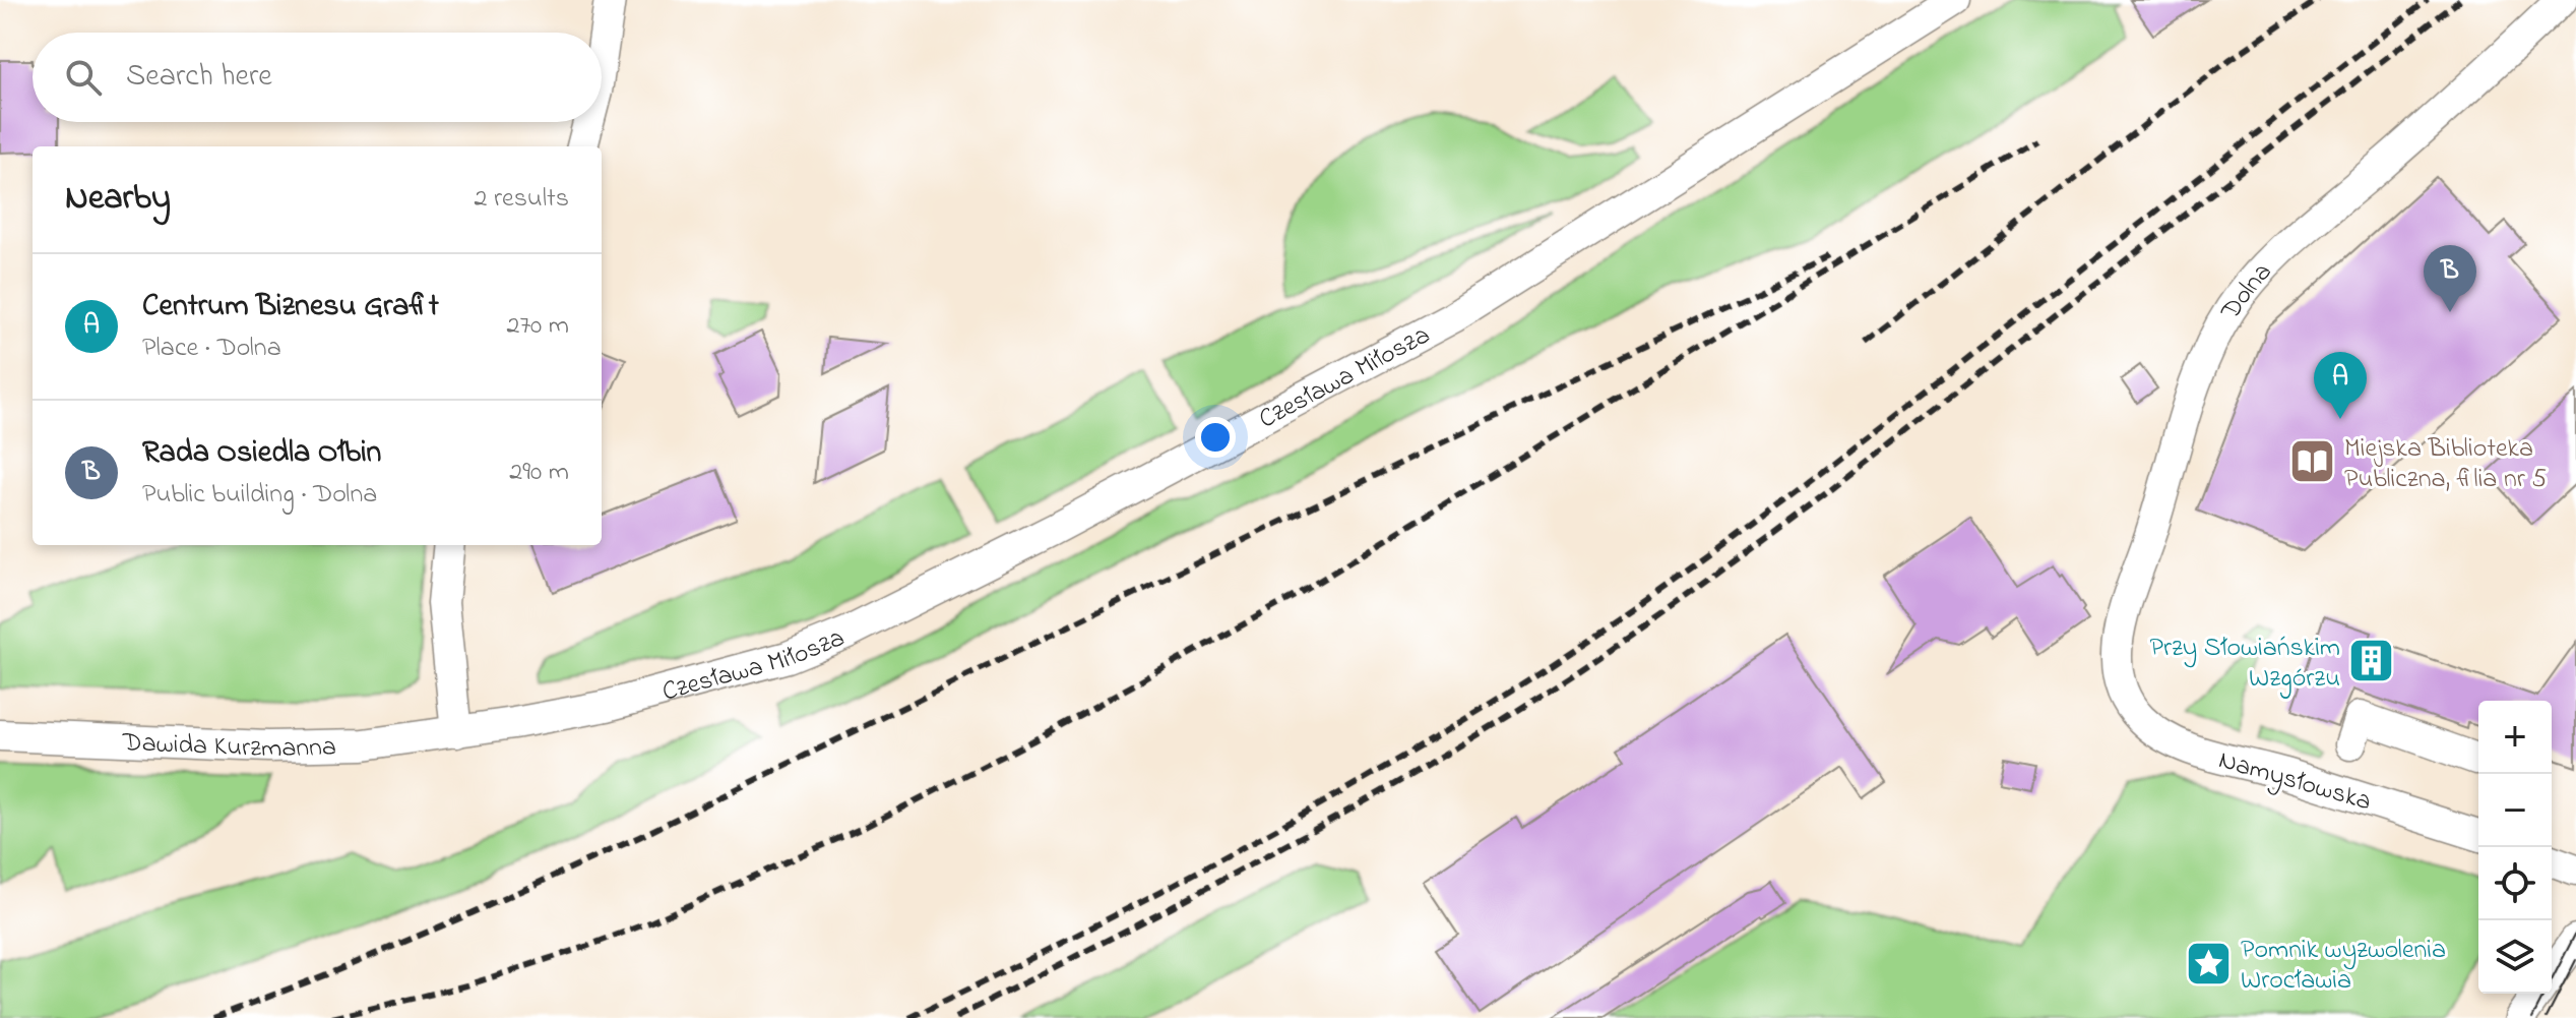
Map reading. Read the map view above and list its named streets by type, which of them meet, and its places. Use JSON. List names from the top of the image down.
{
  "streets": {
    "street": [
      "Dolna",
      "Czesława Miłosza",
      "Dawida Kurzmanna",
      "Namysłowska"
    ]
  },
  "crossings": [
    ["Dolna", "Namysłowska"],
    ["Czesława Miłosza", "Dawida Kurzmanna"]
  ],
  "places": {
    "library": ["Miejska Biblioteka Publiczna, filia nr 5"],
    "building": ["Przy Słowiańskim Wzgórzu"],
    "place": ["Pomnik wyzwolenia Wrocławia"]
  },
  "page": {
    "search": "Search here",
    "heading": ["Nearby", "2 results"],
    "pins": ["B", "A"],
    "list": [
      {
        "mark": "A",
        "name": "Centrum Biznesu Grafit",
        "note": "Place · Dolna",
        "value": "270 m"
      },
      {
        "mark": "B",
        "name": "Rada Osiedla Ołbin",
        "note": "Public building · Dolna",
        "value": "290 m"
      }
    ],
    "map_buttons": ["+", "−"]
  }
}
